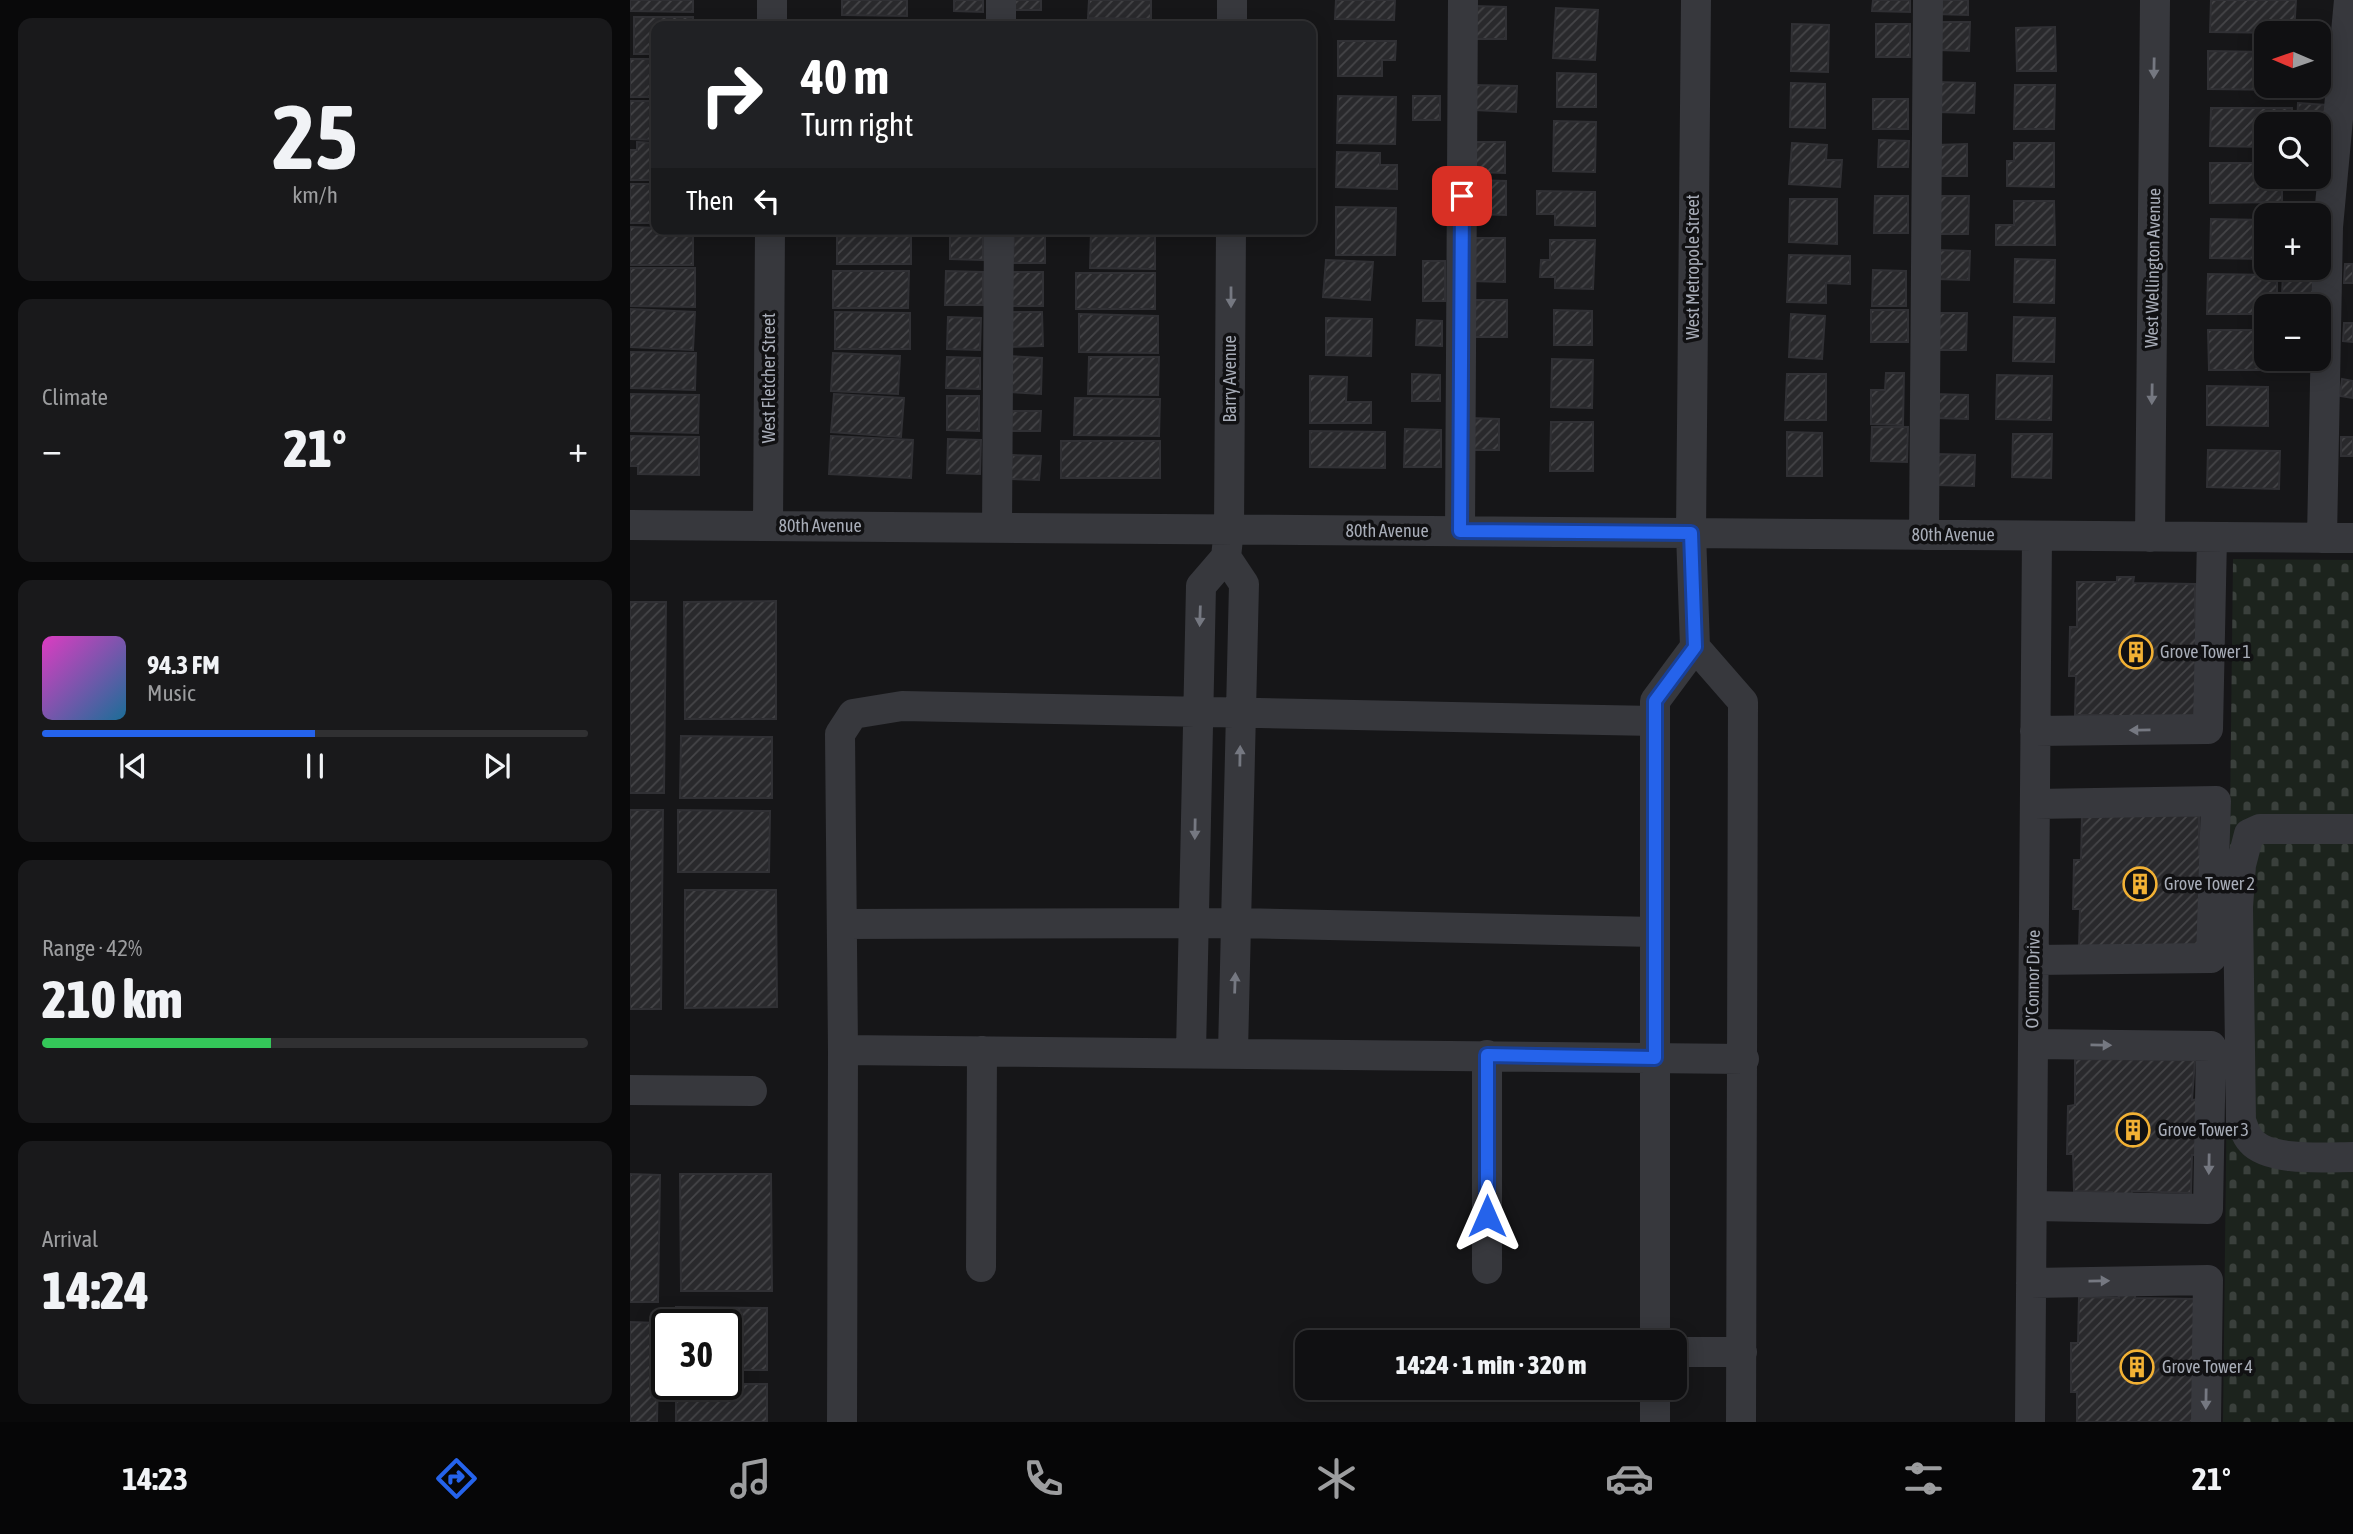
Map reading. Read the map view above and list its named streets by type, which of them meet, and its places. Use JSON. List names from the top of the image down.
{
  "streets": {
    "street": [
      "West Metropole Street",
      "West Wellington Avenue",
      "West Fletcher Street",
      "Barry Avenue",
      "80th Avenue",
      "O'Connor Drive"
    ]
  },
  "crossings": [
    ["West Metropole Street", "80th Avenue"],
    ["West Wellington Avenue", "80th Avenue"],
    ["West Fletcher Street", "80th Avenue"],
    ["Barry Avenue", "80th Avenue"],
    ["80th Avenue", "O'Connor Drive"]
  ],
  "places": {
    "building": [
      "Grove Tower 1",
      "Grove Tower 2",
      "Grove Tower 3",
      "Grove Tower 4"
    ]
  },
  "north": "left",
  "page": {
    "tile": [
      ["25", "km/h"],
      "Climate",
      ["Range · 42%", "210 km"],
      ["Arrival", "14:24"]
    ],
    "map_buttons": ["+", "−"],
    "turn": ["40 m", "Turn right"],
    "then": "Then",
    "heat": ["−", "21°", "+"],
    "song": ["94.3 FM", "Music"],
    "limit": "30",
    "trip": "14:24 · 1 min · 320 m",
    "tabs": ["14:23", "21°"]
  }
}
